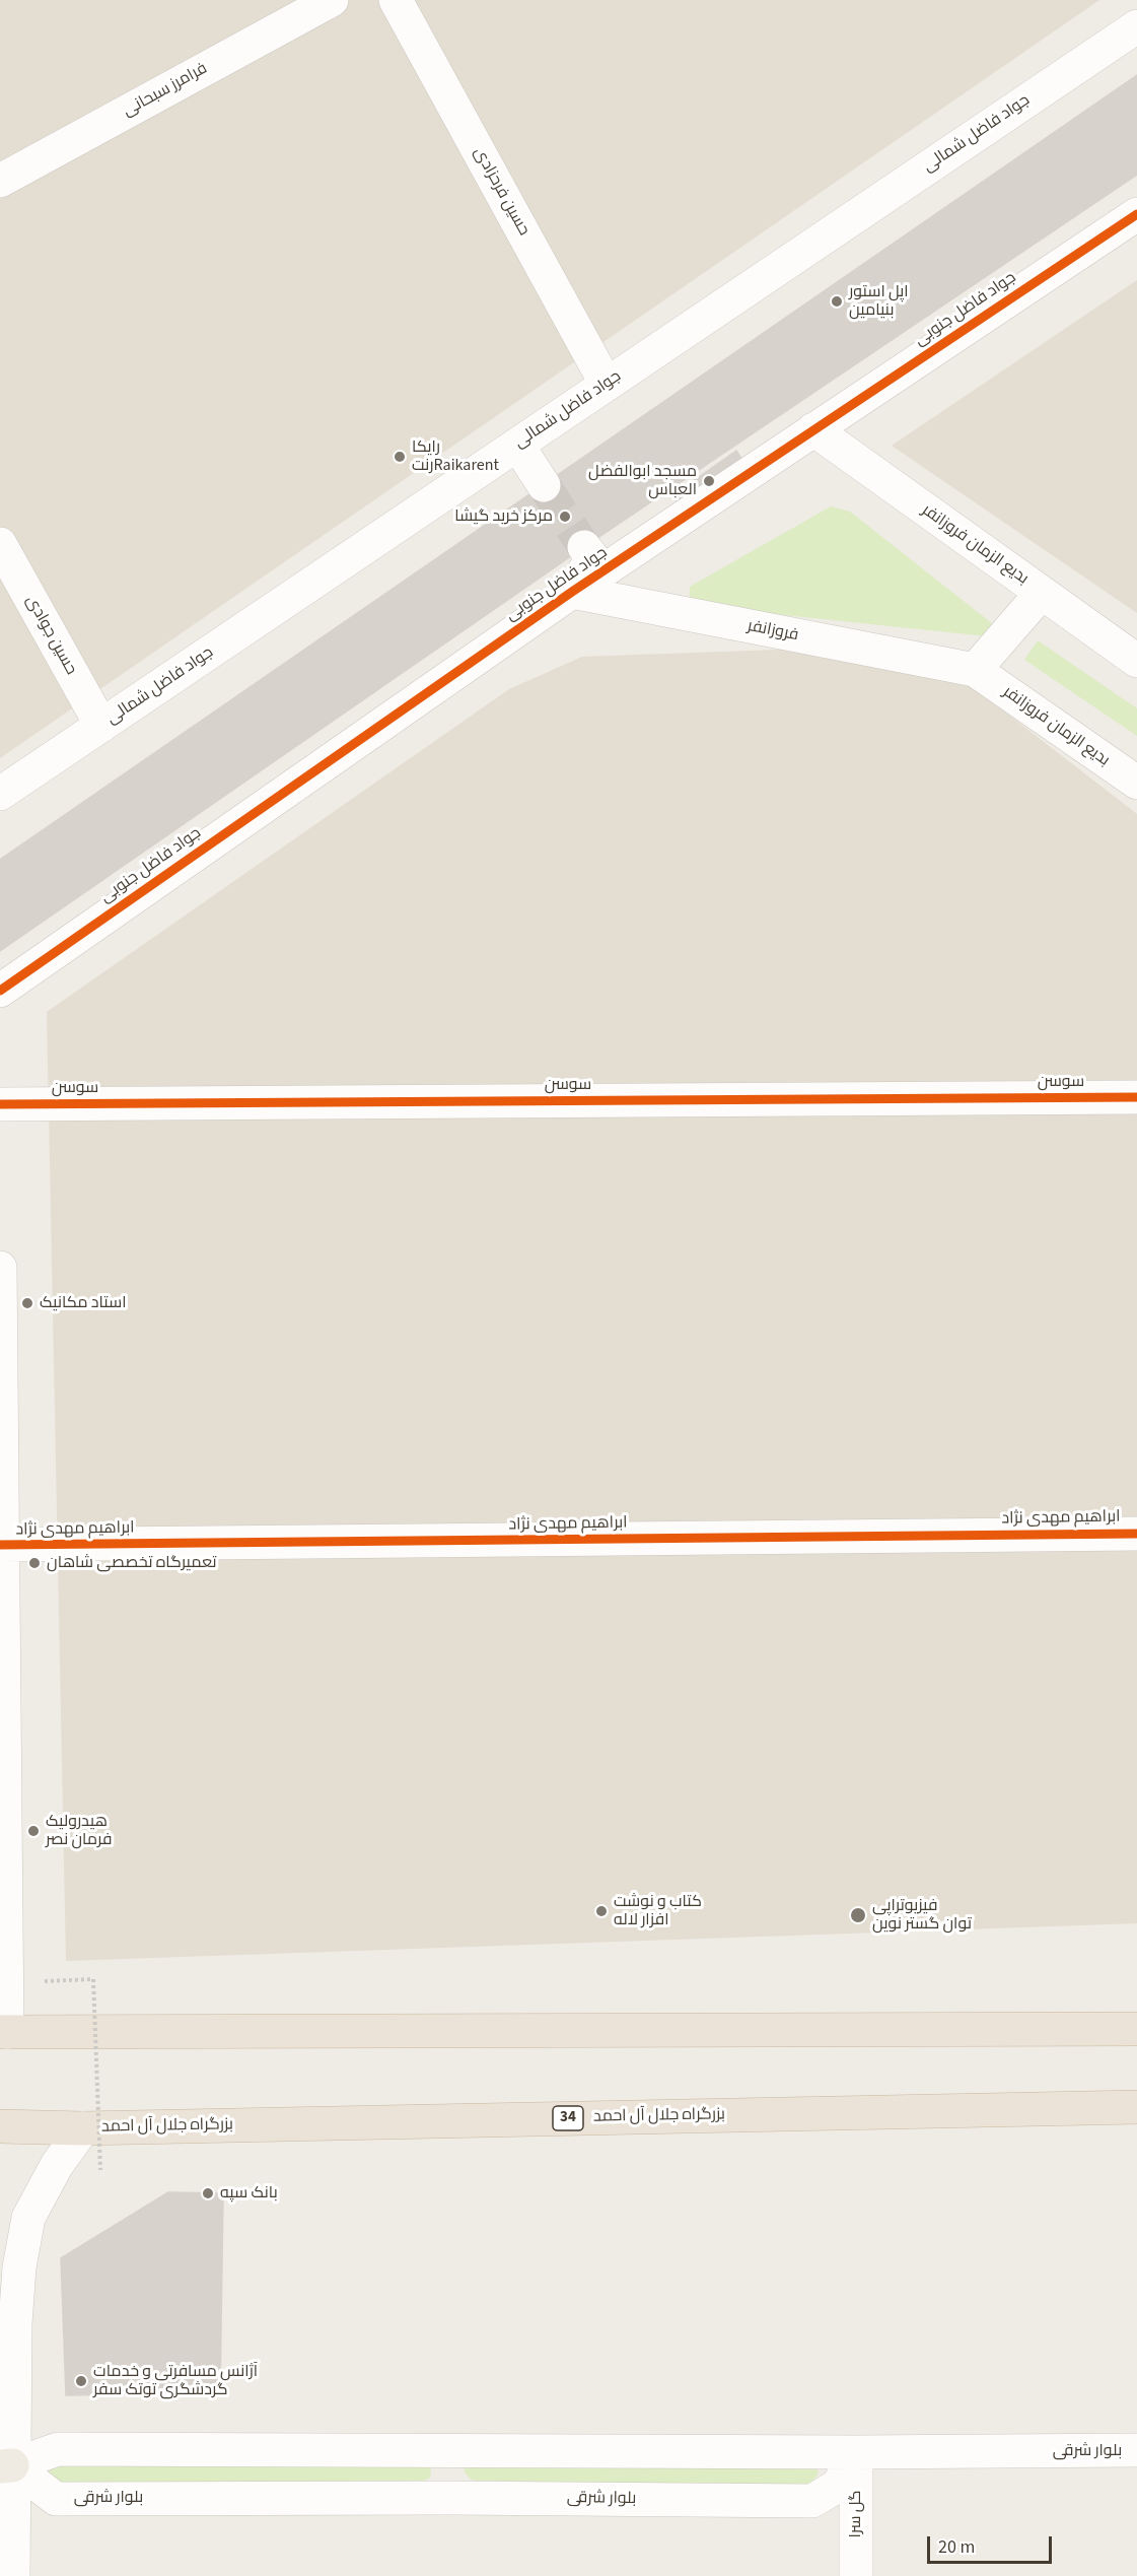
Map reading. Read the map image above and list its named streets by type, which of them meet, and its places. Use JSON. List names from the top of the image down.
{
  "streets": {
    "highway": ["بزرگراه جلال آل احمد", "34"],
    "street": [
      "فرامرز سبحانی",
      "جواد فاضل شمالی",
      "حسین فرحزادی",
      "جواد فاضل جنوبی",
      "بدیع‌ الزمان فروزانفر",
      "فروزانفر",
      "حسین جوادی",
      "بدیع الزمان فروزانفر",
      "سوسن",
      "ابراهیم مهدی نژاد",
      "بلوار شرقی",
      "گل سرا"
    ]
  },
  "crossings": [
    ["جواد فاضل شمالی", "حسین فرحزادی"],
    ["جواد فاضل شمالی", "حسین جوادی"],
    ["جواد فاضل جنوبی", "بدیع‌ الزمان فروزانفر"],
    ["جواد فاضل جنوبی", "فروزانفر"],
    ["فروزانفر", "بدیع الزمان فروزانفر"],
    ["بلوار شرقی", "گل سرا"]
  ],
  "places": [
    "اپل استور بنیامین",
    "رایکا رنتRaikarent",
    "مسجد ابوالفضل العباس",
    "مرکز خرید گیشا",
    "استاد مکانیک",
    "تعمیرگاه تخصصی شاهان",
    "هیدرولیک فرمان نصر",
    "کتاب و نوشت افزار لاله",
    "فیزیوتراپی توان گستر نوین",
    "بانک سپه",
    "آژانس مسافرتی و خدمات گردشگری توتک سفر"
  ],
  "scale_bar": "20 m"
}
